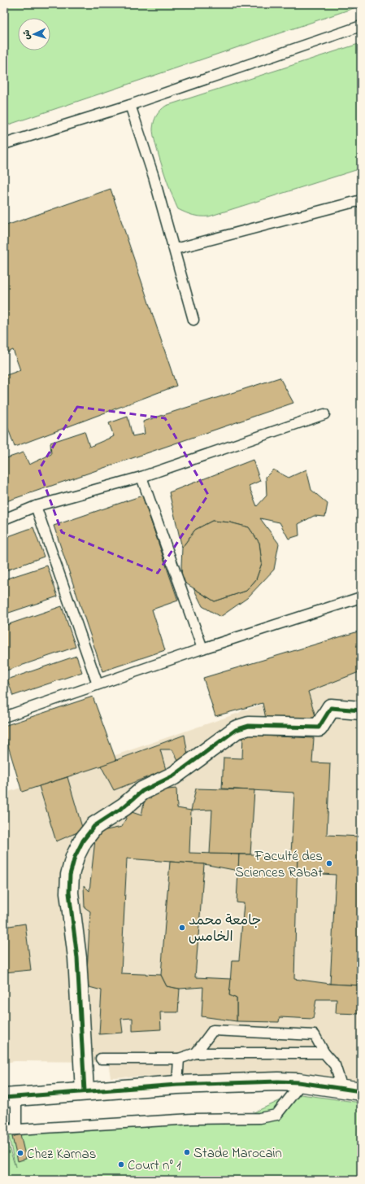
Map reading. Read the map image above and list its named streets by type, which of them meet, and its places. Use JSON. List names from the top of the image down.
{
  "places": [
    "Faculté des Sciences Rabat",
    "جامعة محمد الخامس",
    "Stade Marocain",
    "Chez Karnas",
    "Court n° 1"
  ],
  "north": "left"
}
